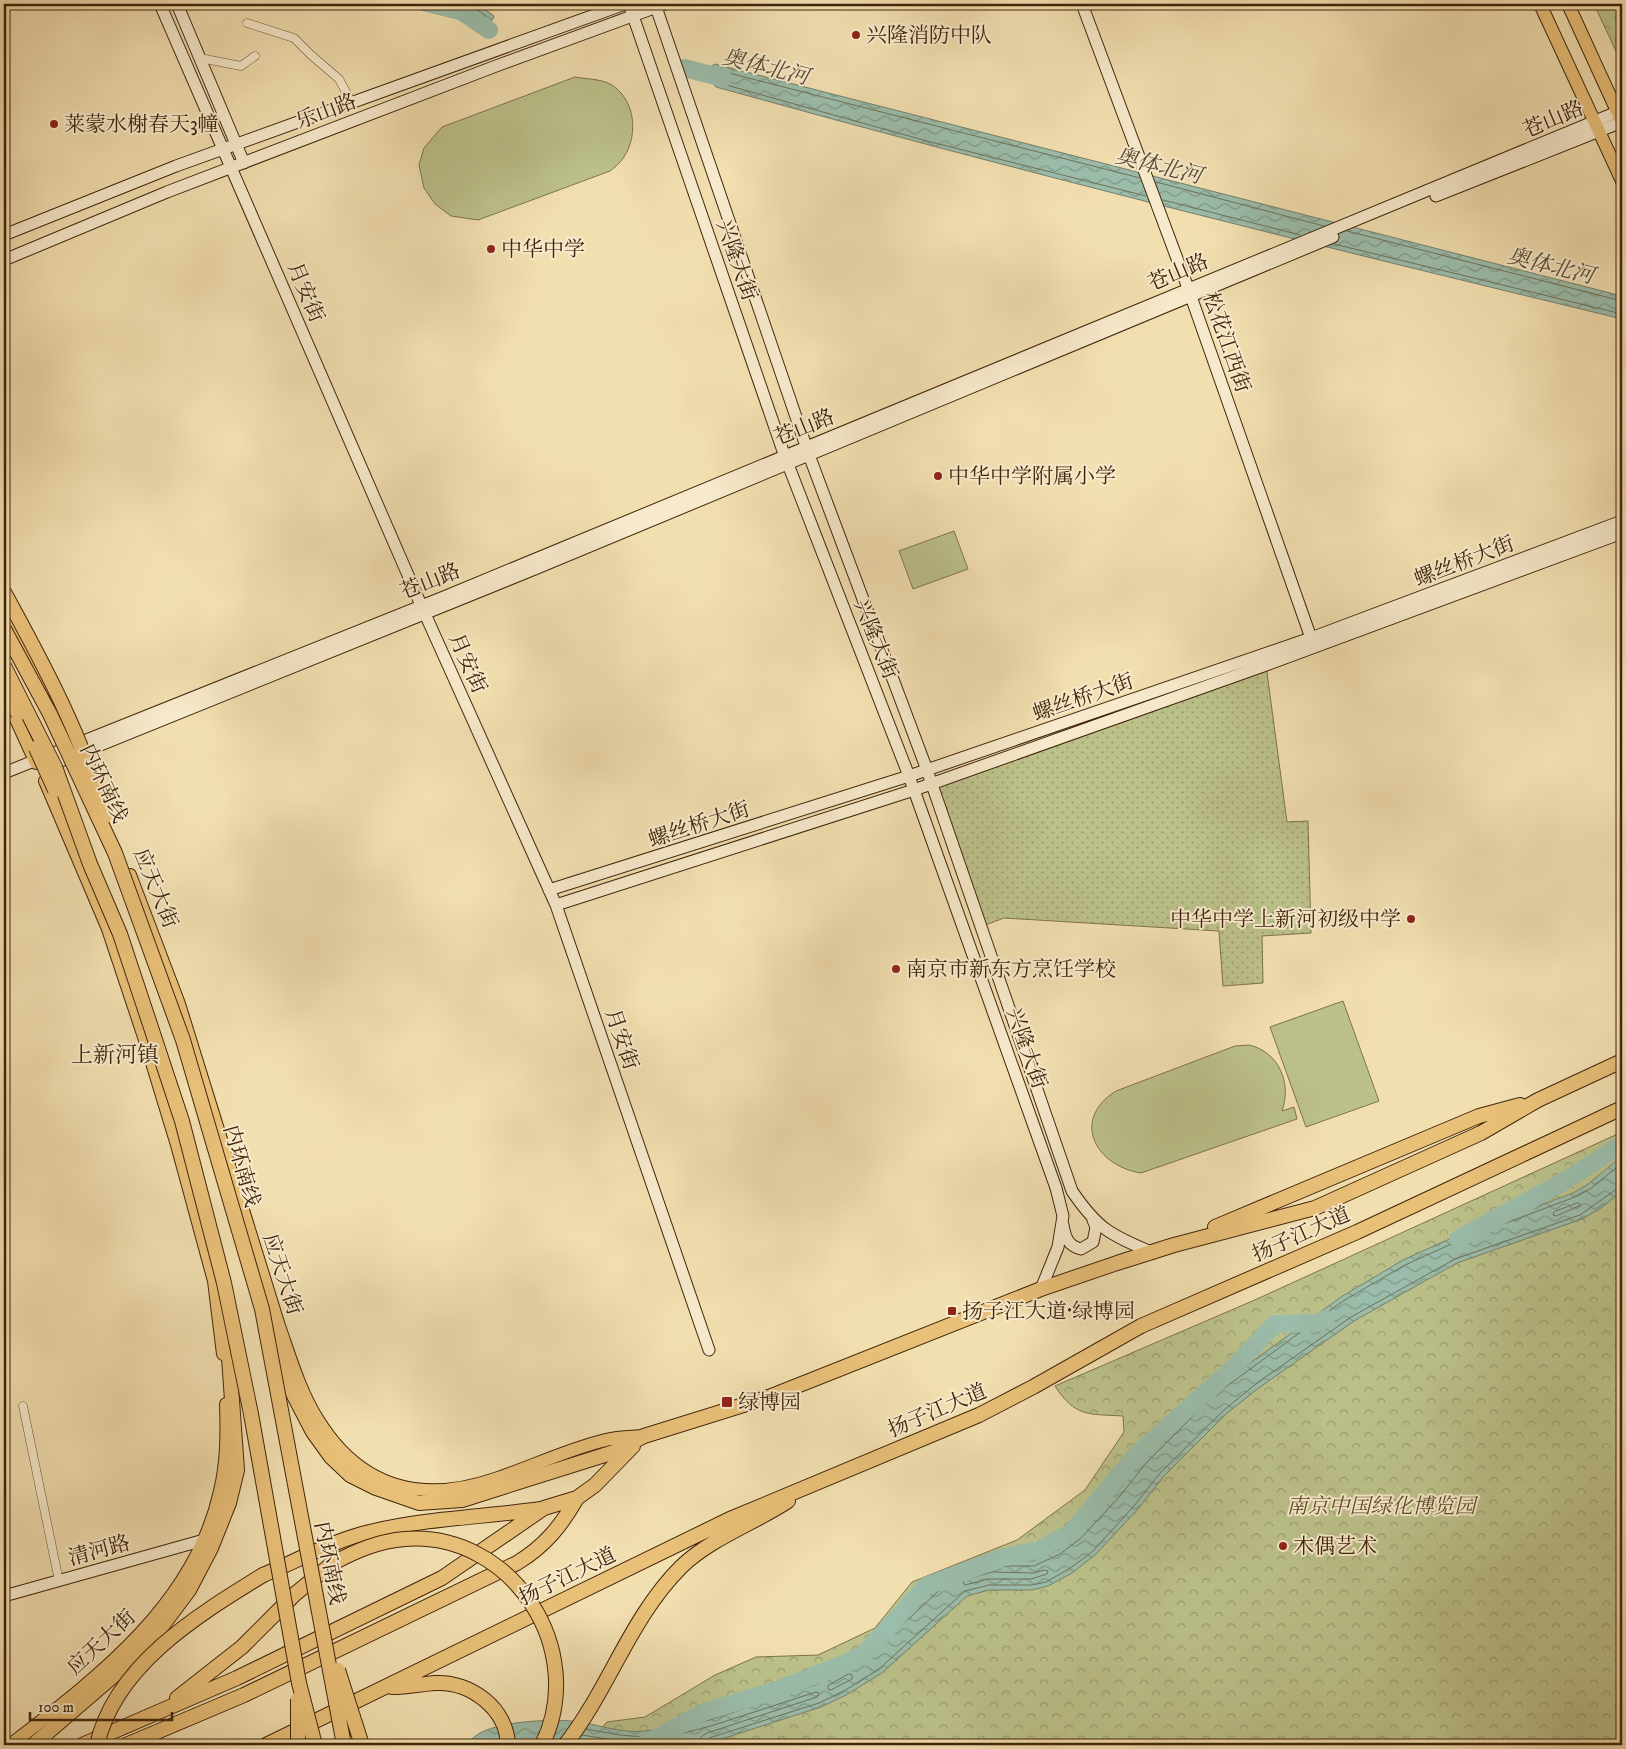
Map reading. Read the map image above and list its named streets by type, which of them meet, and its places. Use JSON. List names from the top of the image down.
{
  "streets": {
    "highway": ["内环南线", "扬子江大道"],
    "main road": ["应天大街"],
    "street": [
      "乐山路",
      "苍山路",
      "兴隆大街",
      "月安街",
      "松花江西街",
      "螺丝桥大街",
      "清河路"
    ]
  },
  "crossings": [
    ["乐山路", "兴隆大街"],
    ["乐山路", "月安街"],
    ["苍山路", "兴隆大街"],
    ["苍山路", "月安街"],
    ["苍山路", "松花江西街"],
    ["苍山路", "应天大街"],
    ["兴隆大街", "螺丝桥大街"],
    ["兴隆大街", "扬子江大道"],
    ["月安街", "螺丝桥大街"],
    ["松花江西街", "螺丝桥大街"],
    ["内环南线", "扬子江大道"],
    ["应天大街", "扬子江大道"],
    ["应天大街", "清河路"]
  ],
  "districts": ["上新河镇"],
  "water": ["奥体北河"],
  "parks": ["南京中国绿化博览园"],
  "places": {
    "other": [
      "兴隆消防中队",
      "莱蒙水榭春天3幢",
      "中华中学",
      "中华中学附属小学",
      "中华中学上新河初级中学",
      "南京市新东方烹饪学校",
      "木偶艺术"
    ],
    "transit": ["扬子江大道·绿博园", "绿博园"]
  },
  "scale_bar": "100 m"
}
